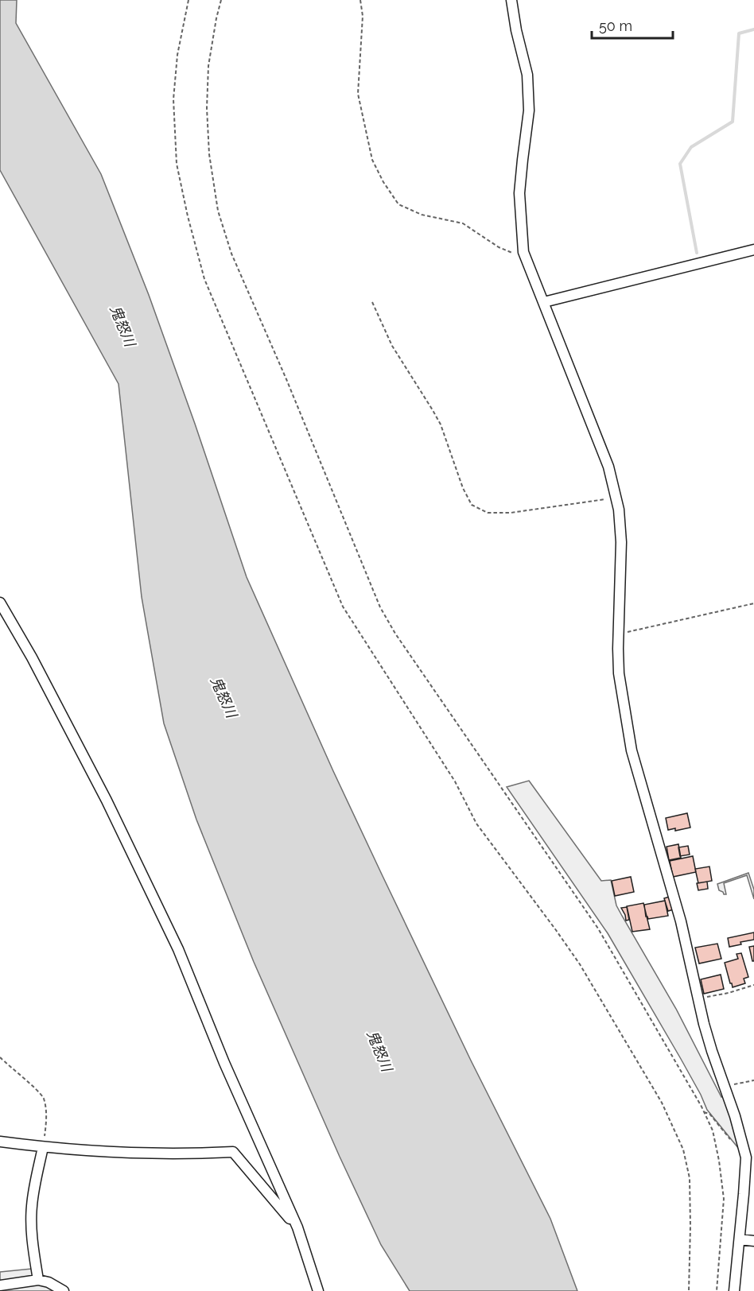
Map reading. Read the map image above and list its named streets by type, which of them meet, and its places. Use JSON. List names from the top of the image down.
{
  "water": ["鬼怒川"],
  "scale_bar": "50 m"
}
